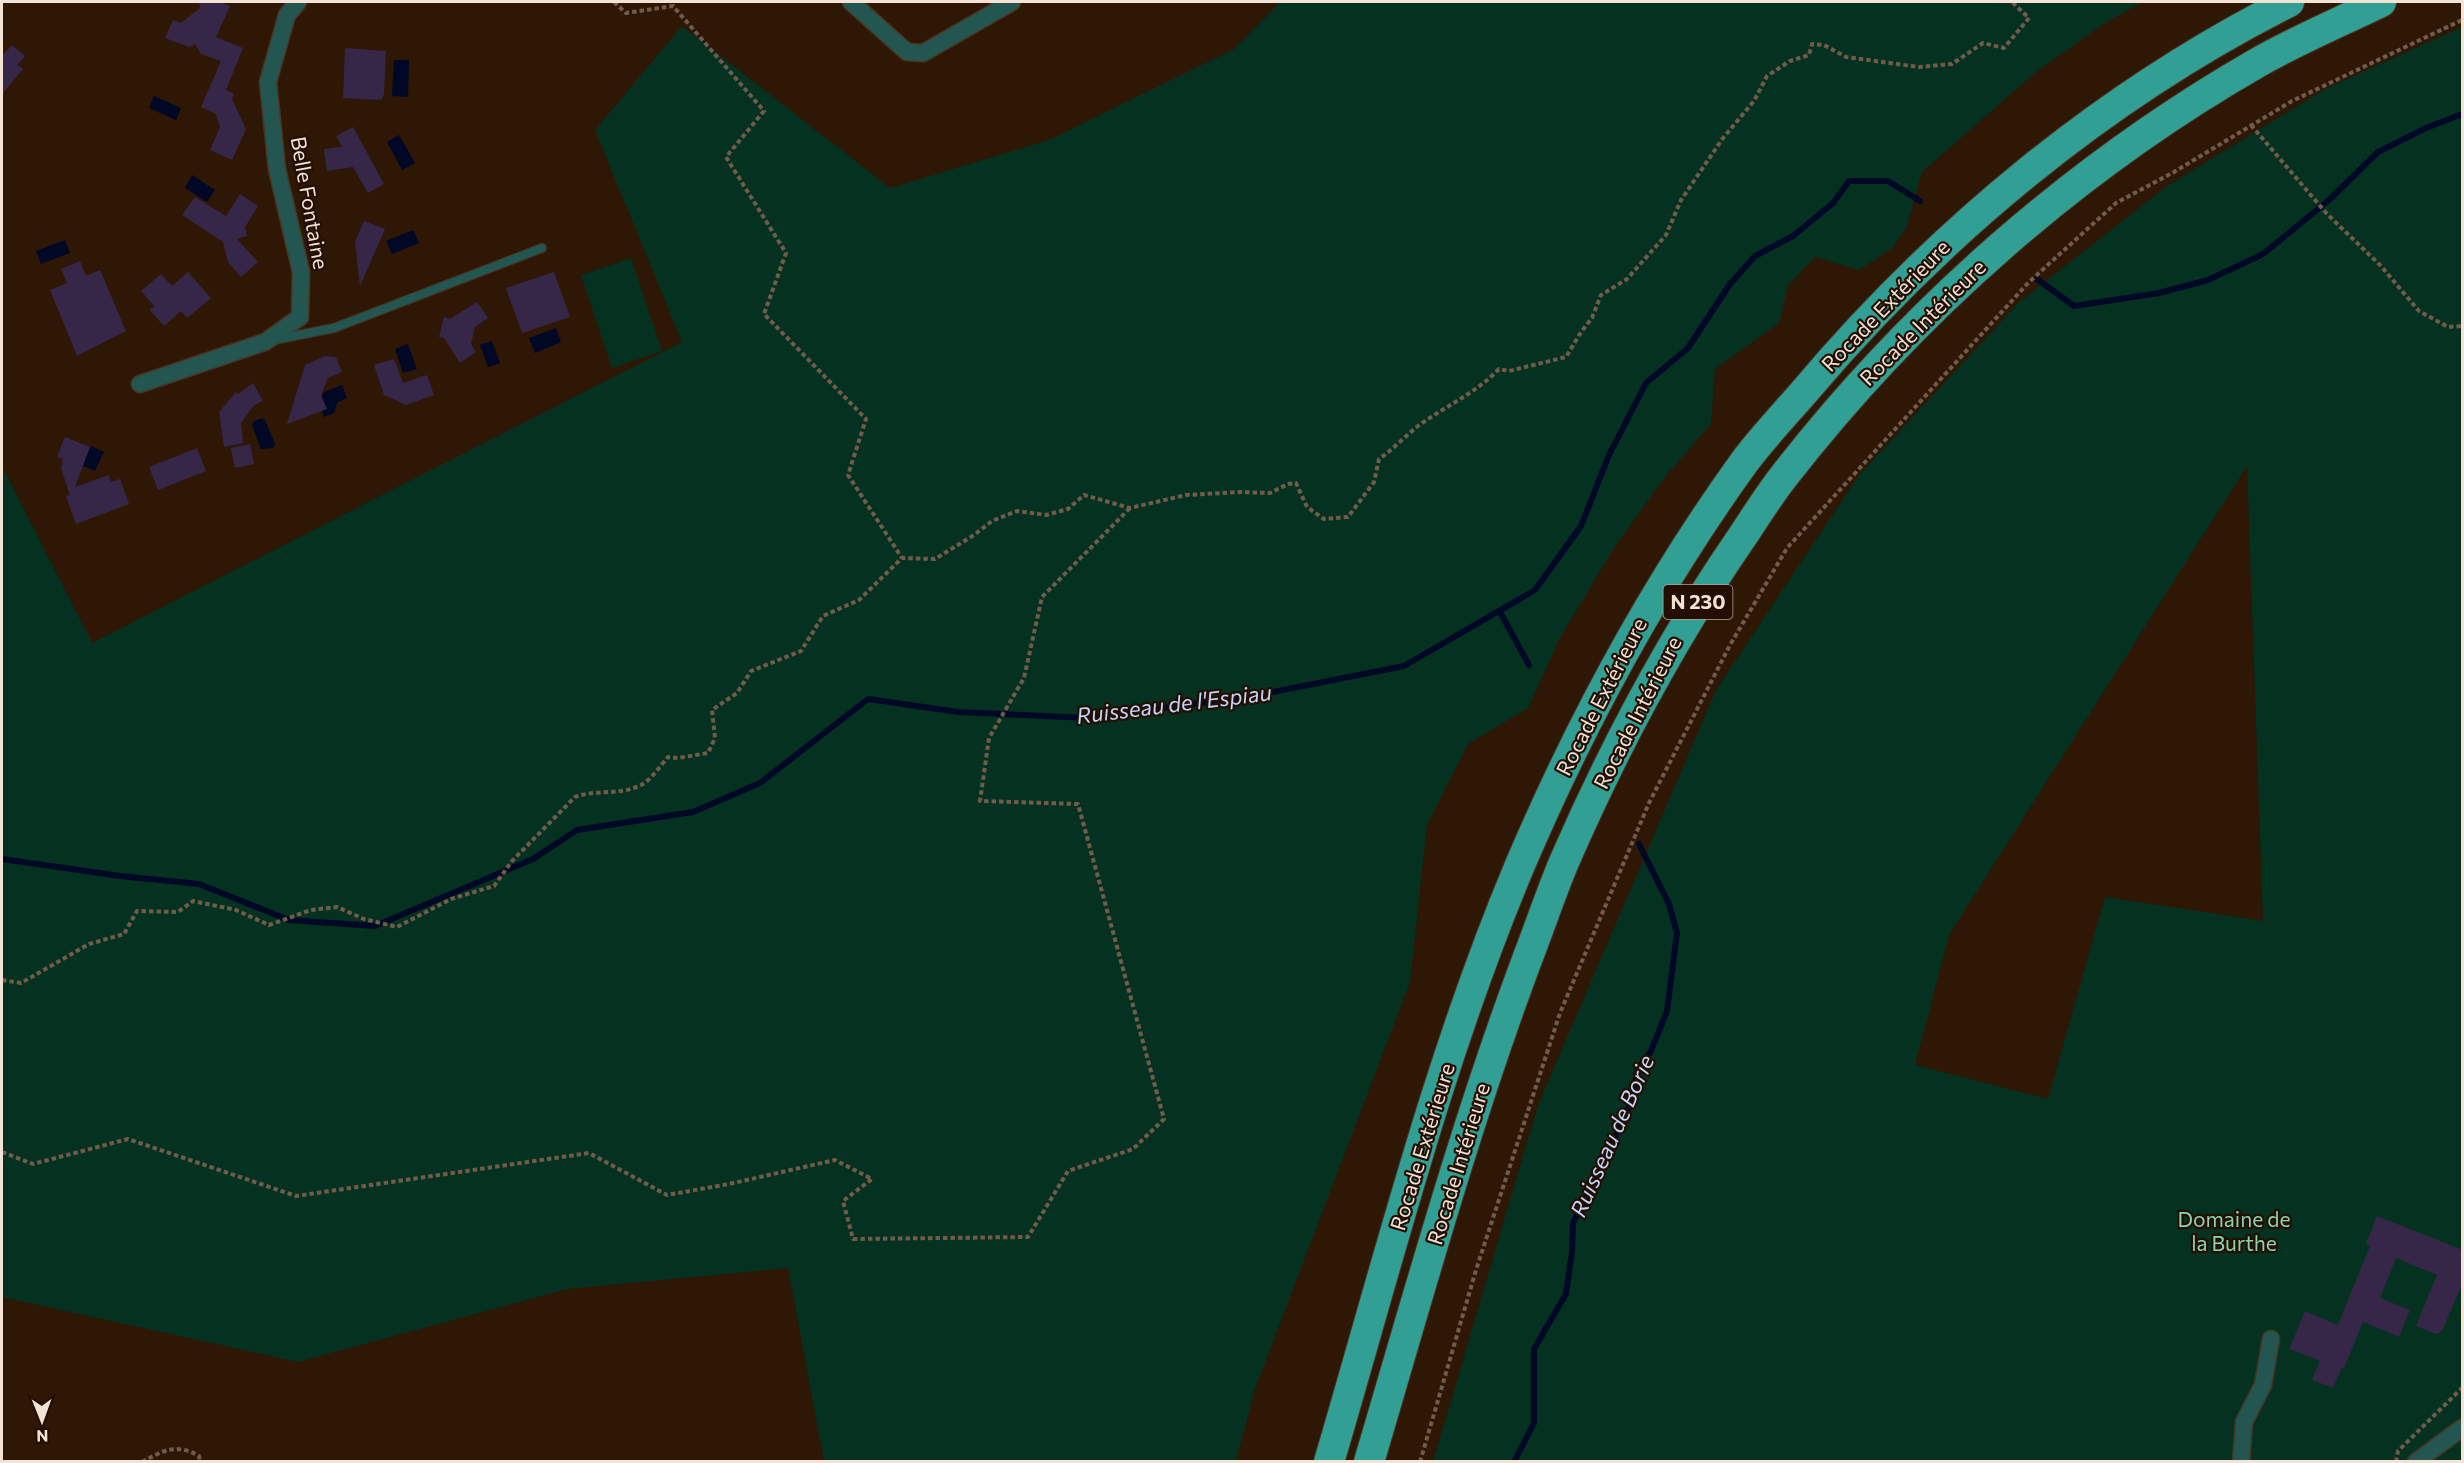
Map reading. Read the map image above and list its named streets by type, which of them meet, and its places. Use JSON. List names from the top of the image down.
{
  "streets": {
    "highway": ["Rocade Extérieure", "Rocade Intérieure", "N 230"],
    "street": ["Belle Fontaine"]
  },
  "water": ["Ruisseau de l'Espiau", "Ruisseau de Borie"],
  "parks": ["Domaine de la Burthe"],
  "north": "bottom"
}
